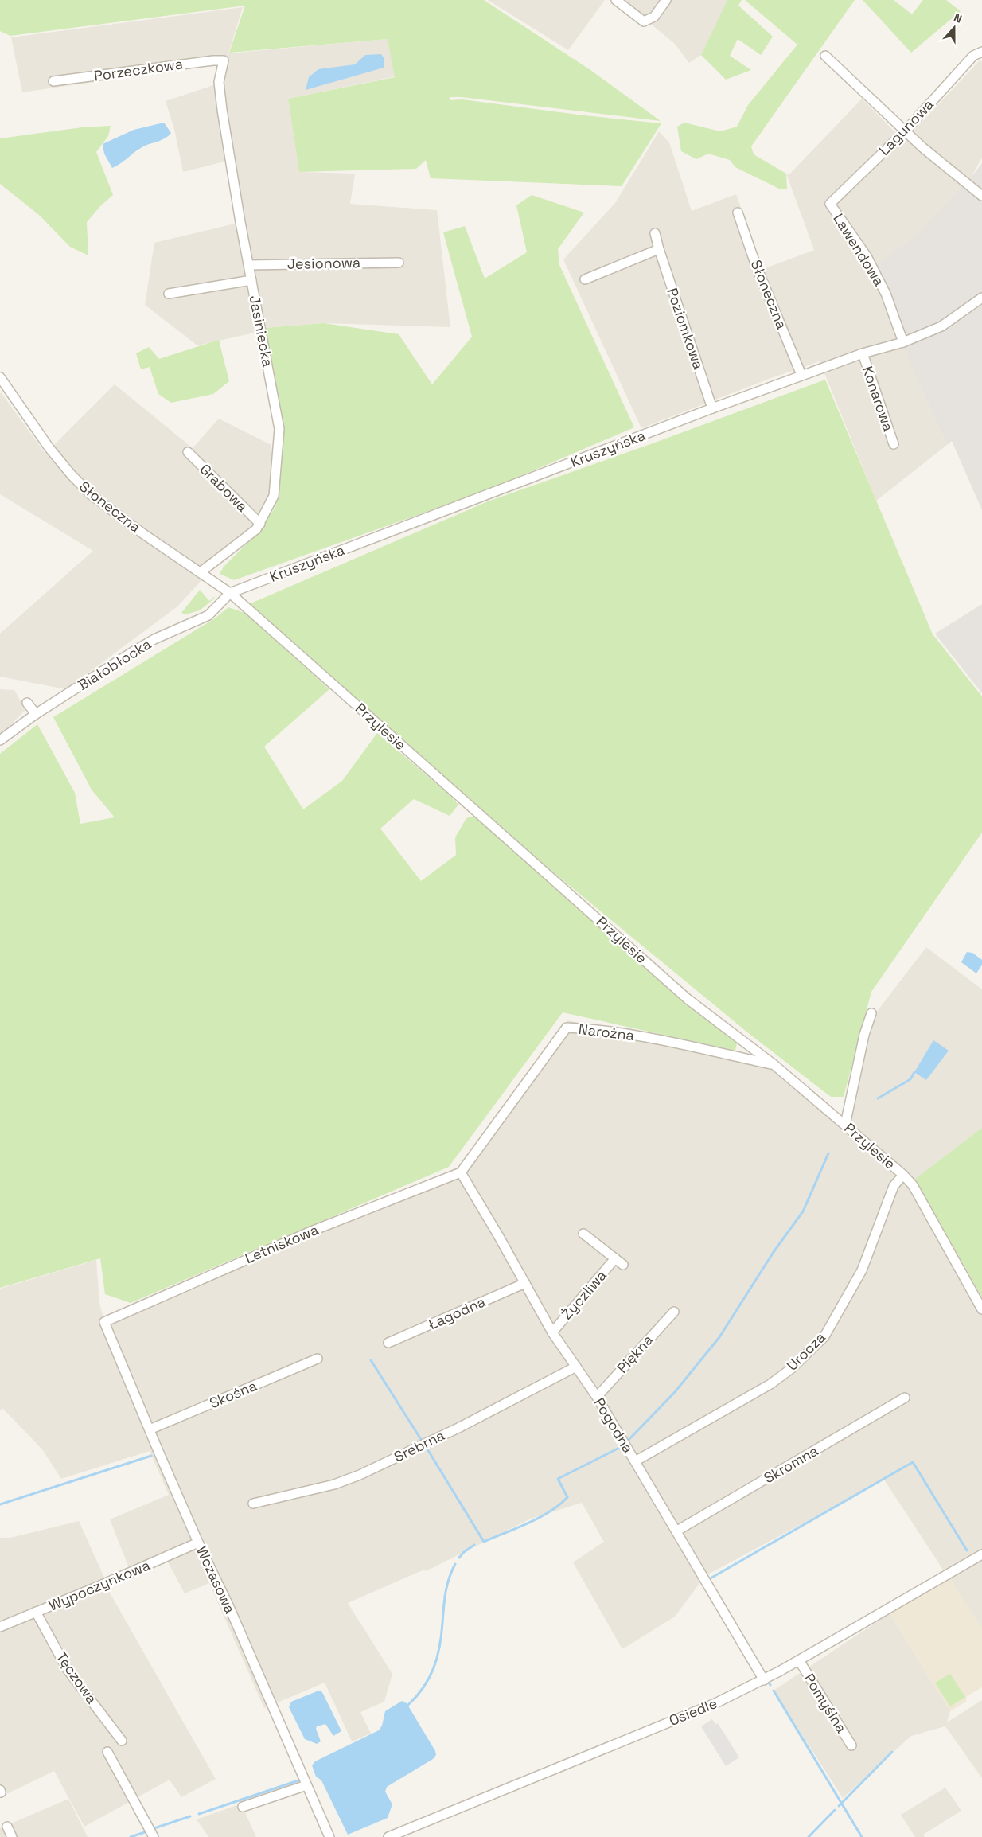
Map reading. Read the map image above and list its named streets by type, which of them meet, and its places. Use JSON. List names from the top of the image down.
{
  "streets": {
    "street": [
      "Porzeczkowa",
      "Lagunowa",
      "Lawendowa",
      "Jesionowa",
      "Słoneczna",
      "Poziomkowa",
      "Jasiniecka",
      "Konarowa",
      "Kruszyńska",
      "Grabowa",
      "Białobłocka",
      "Przylesie",
      "Narożna",
      "Letniskowa",
      "Życzliwa",
      "Łagodna",
      "Urocza",
      "Piękna",
      "Skośna",
      "Pogodna",
      "Srebrna",
      "Skromna",
      "Wczasowa",
      "Wypoczynkowa",
      "Tęczowa",
      "Pomyślna",
      "Osiedle"
    ]
  },
  "crossings": [
    ["Porzeczkowa", "Jasiniecka"],
    ["Lagunowa", "Lawendowa"],
    ["Lawendowa", "Kruszyńska"],
    ["Jesionowa", "Jasiniecka"],
    ["Słoneczna", "Jasiniecka"],
    ["Słoneczna", "Kruszyńska"],
    ["Słoneczna", "Białobłocka"],
    ["Słoneczna", "Przylesie"],
    ["Poziomkowa", "Kruszyńska"],
    ["Jasiniecka", "Grabowa"],
    ["Konarowa", "Kruszyńska"],
    ["Kruszyńska", "Białobłocka"],
    ["Kruszyńska", "Przylesie"],
    ["Białobłocka", "Przylesie"],
    ["Przylesie", "Narożna"],
    ["Przylesie", "Urocza"],
    ["Narożna", "Letniskowa"],
    ["Narożna", "Pogodna"],
    ["Letniskowa", "Pogodna"],
    ["Letniskowa", "Wczasowa"],
    ["Życzliwa", "Pogodna"],
    ["Łagodna", "Pogodna"],
    ["Urocza", "Pogodna"],
    ["Piękna", "Pogodna"],
    ["Skośna", "Wczasowa"],
    ["Pogodna", "Srebrna"],
    ["Pogodna", "Skromna"],
    ["Pogodna", "Osiedle"],
    ["Wczasowa", "Wypoczynkowa"],
    ["Wypoczynkowa", "Tęczowa"],
    ["Pomyślna", "Osiedle"]
  ],
  "north": "top"
}
